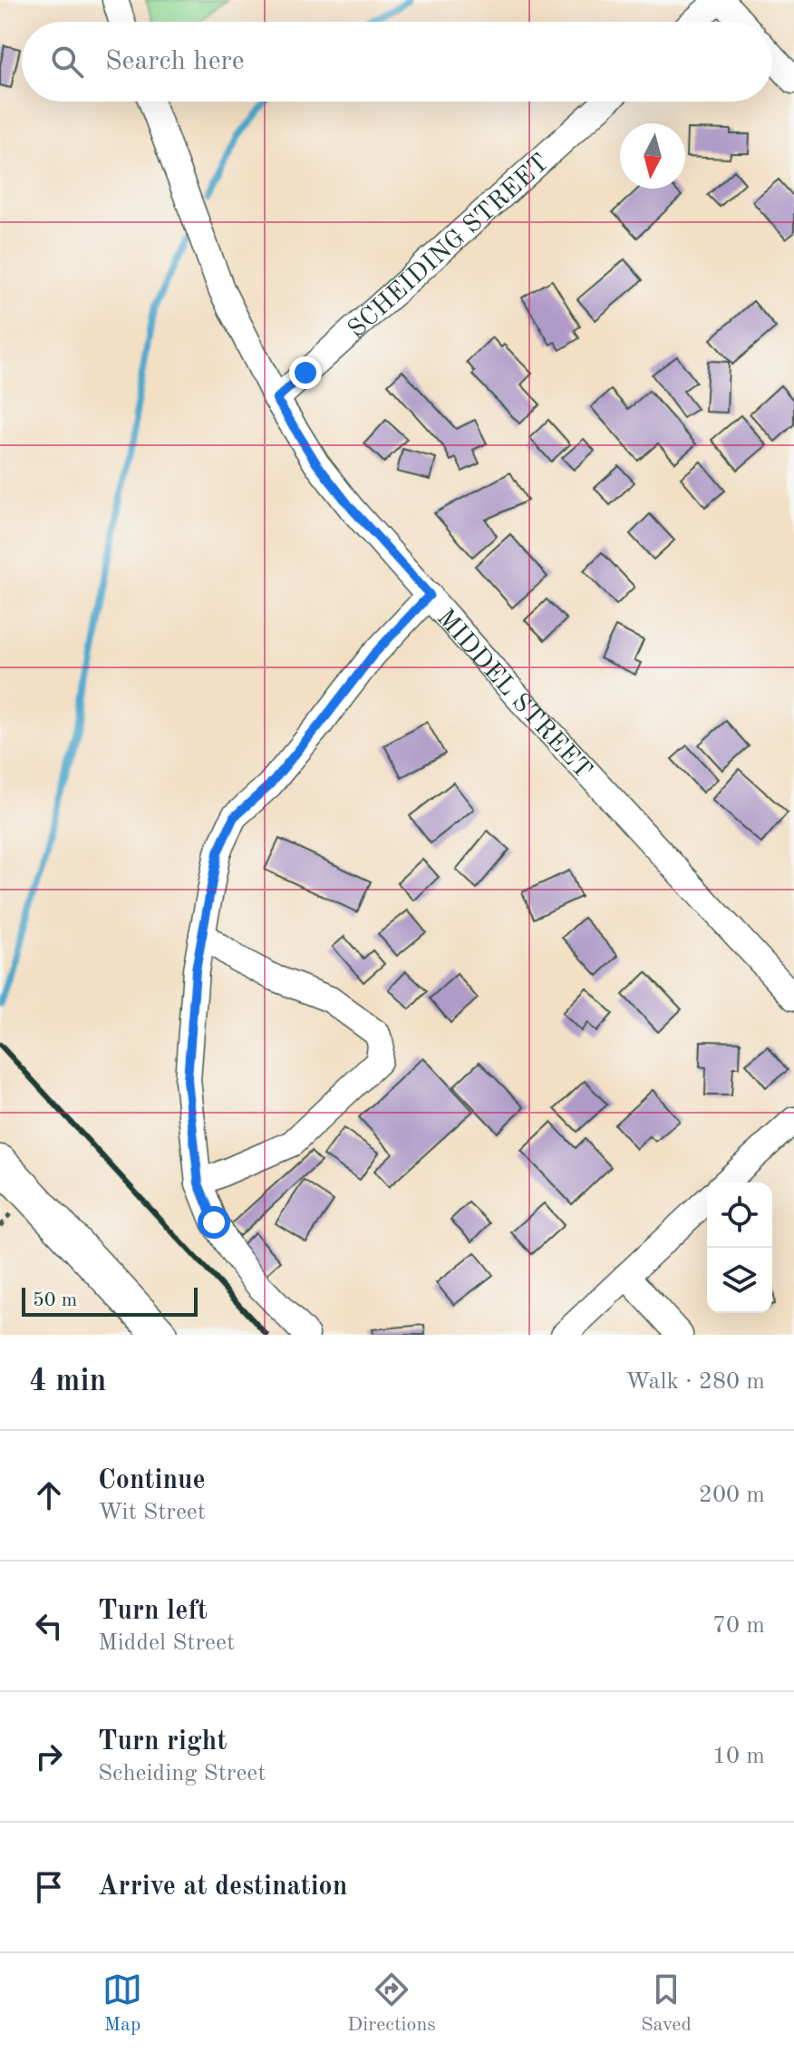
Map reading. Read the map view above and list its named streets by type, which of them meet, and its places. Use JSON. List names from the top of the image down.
{
  "streets": {
    "street": ["SCHEIDING STREET", "MIDDEL STREET"]
  },
  "crossings": [
    ["SCHEIDING STREET", "MIDDEL STREET"]
  ],
  "scale_bar": "50 m",
  "north": "bottom",
  "page": {
    "search": "Search here",
    "scale": "50 m",
    "heading": ["4 min", "Walk · 280 m"],
    "list": [
      ["Continue", "Wit Street", "200 m"],
      ["Turn left", "Middel Street", "70 m"],
      ["Turn right", "Scheiding Street", "10 m"],
      "Arrive at destination"
    ],
    "nav": ["Map", "Directions", "Saved"]
  }
}
